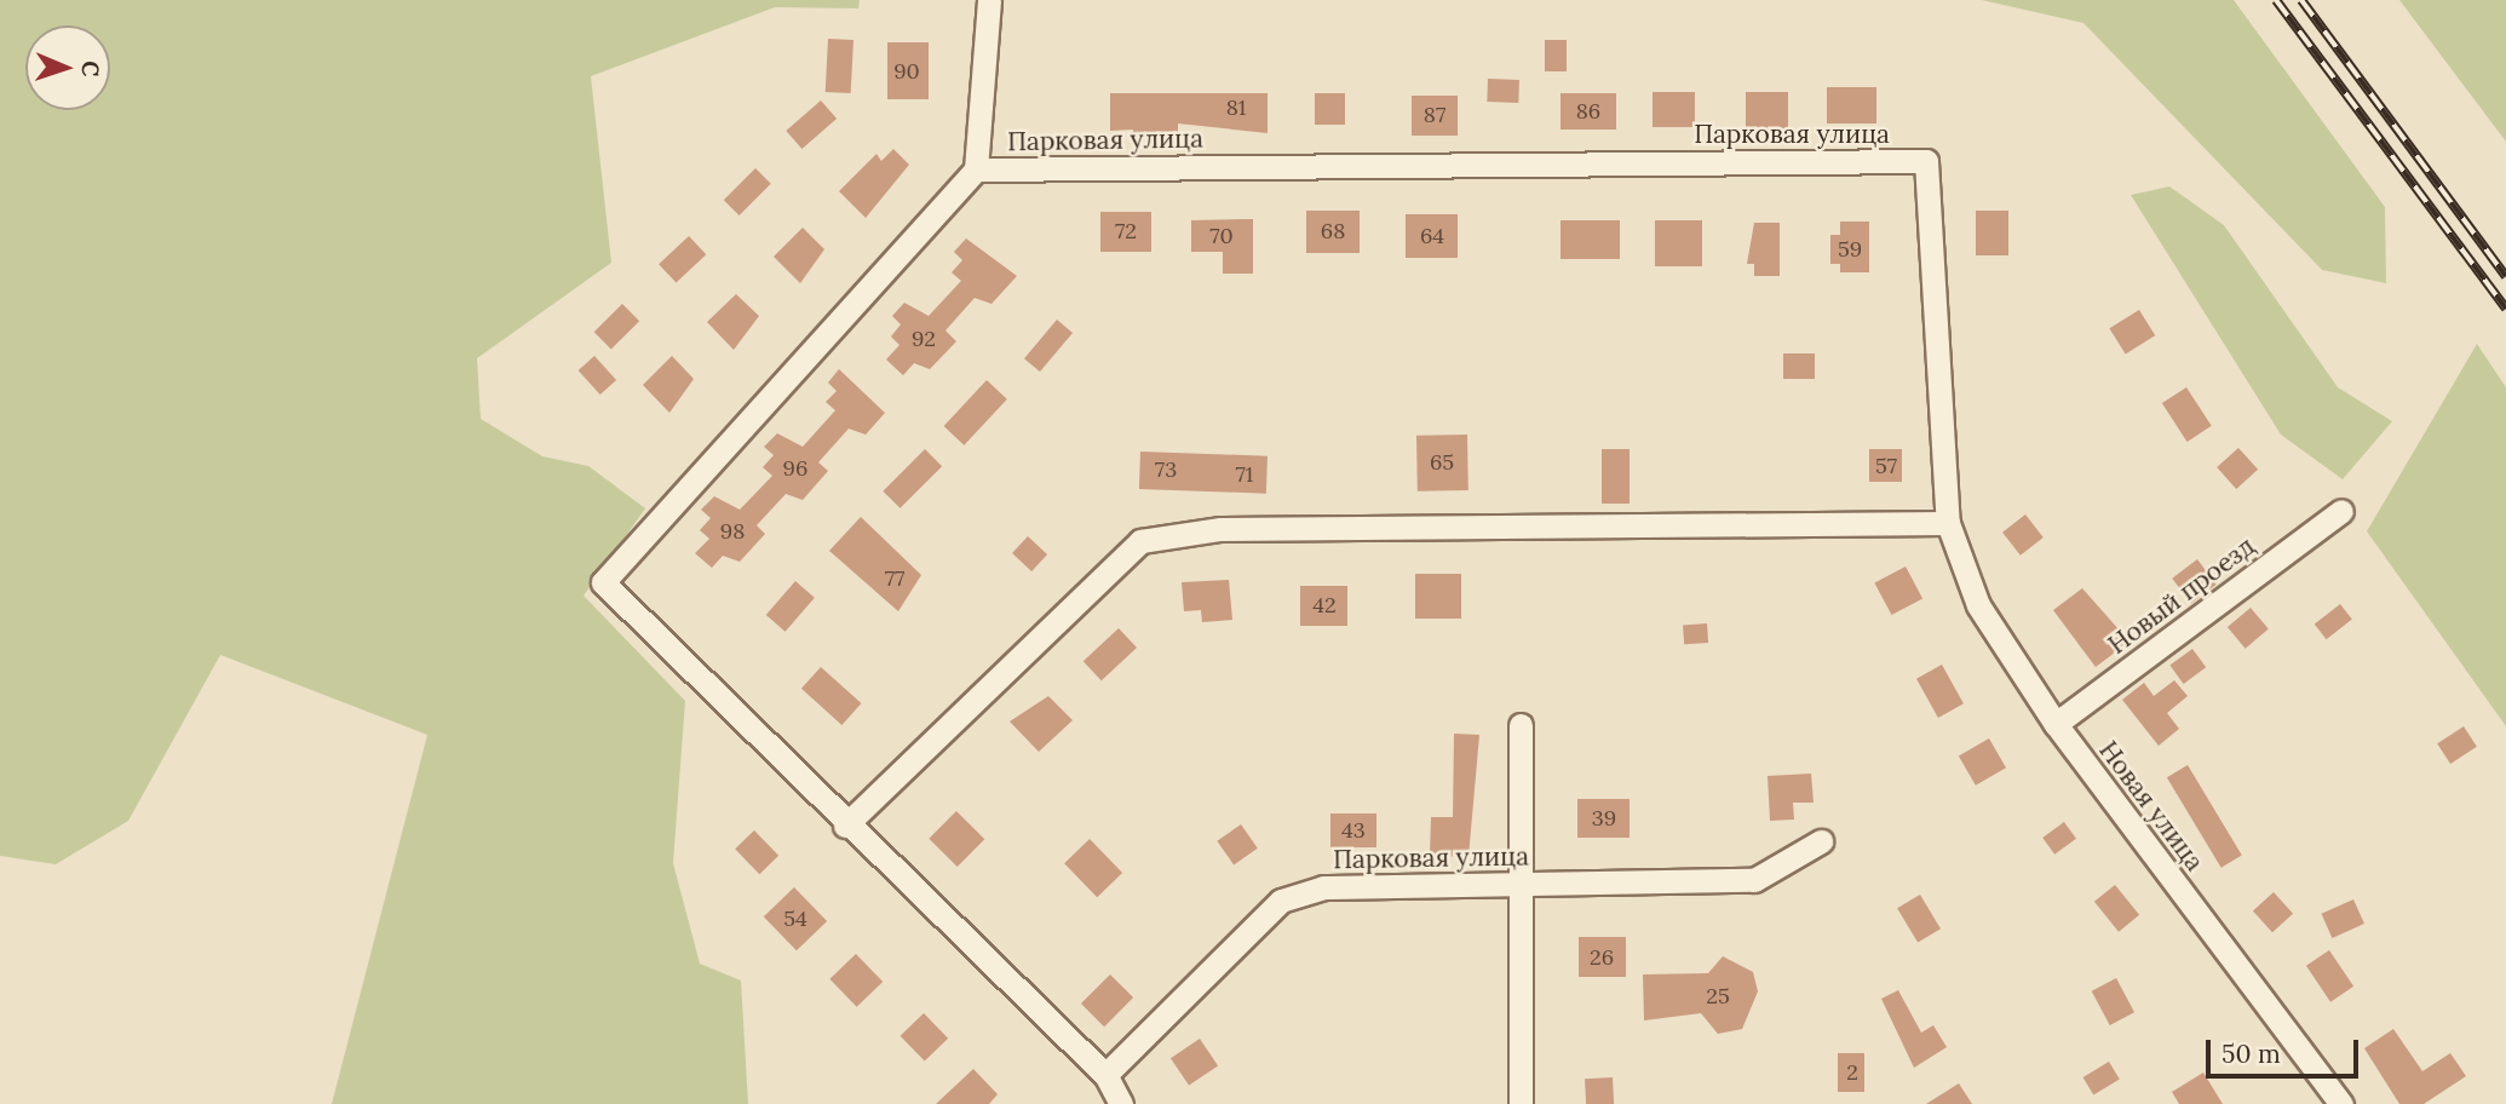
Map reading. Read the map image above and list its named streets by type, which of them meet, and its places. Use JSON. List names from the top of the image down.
{
  "streets": {
    "street": ["Парковая улица", "Новый проезд", "Новая улица"]
  },
  "crossings": [
    ["Парковая улица", "Новая улица"],
    ["Новый проезд", "Новая улица"]
  ],
  "house_numbers": [
    "90",
    "81",
    "86",
    "87",
    "72",
    "68",
    "70",
    "64",
    "59",
    "92",
    "65",
    "57",
    "96",
    "73",
    "71",
    "98",
    "77",
    "42",
    "39",
    "43",
    "54",
    "26",
    "25",
    "2"
  ],
  "scale_bar": "50 m",
  "north": "right"
}
